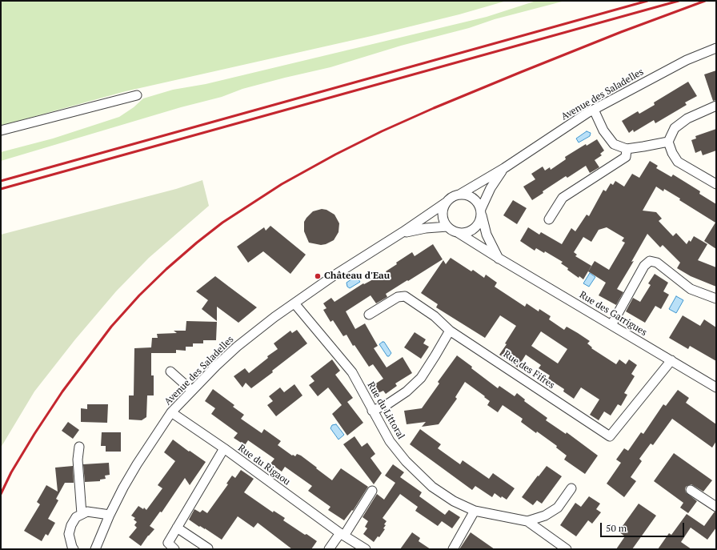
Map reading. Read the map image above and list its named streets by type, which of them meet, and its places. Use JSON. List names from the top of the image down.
{
  "streets": {
    "street": [
      "Avenue des Saladelles",
      "Rue des Garrigues",
      "Rue des Fifres",
      "Rue du Littoral",
      "Rue du Rigaou"
    ]
  },
  "crossings": [
    ["Avenue des Saladelles", "Rue des Garrigues"],
    ["Avenue des Saladelles", "Rue du Littoral"],
    ["Avenue des Saladelles", "Rue du Rigaou"],
    ["Rue des Garrigues", "Rue des Fifres"]
  ],
  "places": ["Château d'Eau"],
  "scale_bar": "50 m"
}
